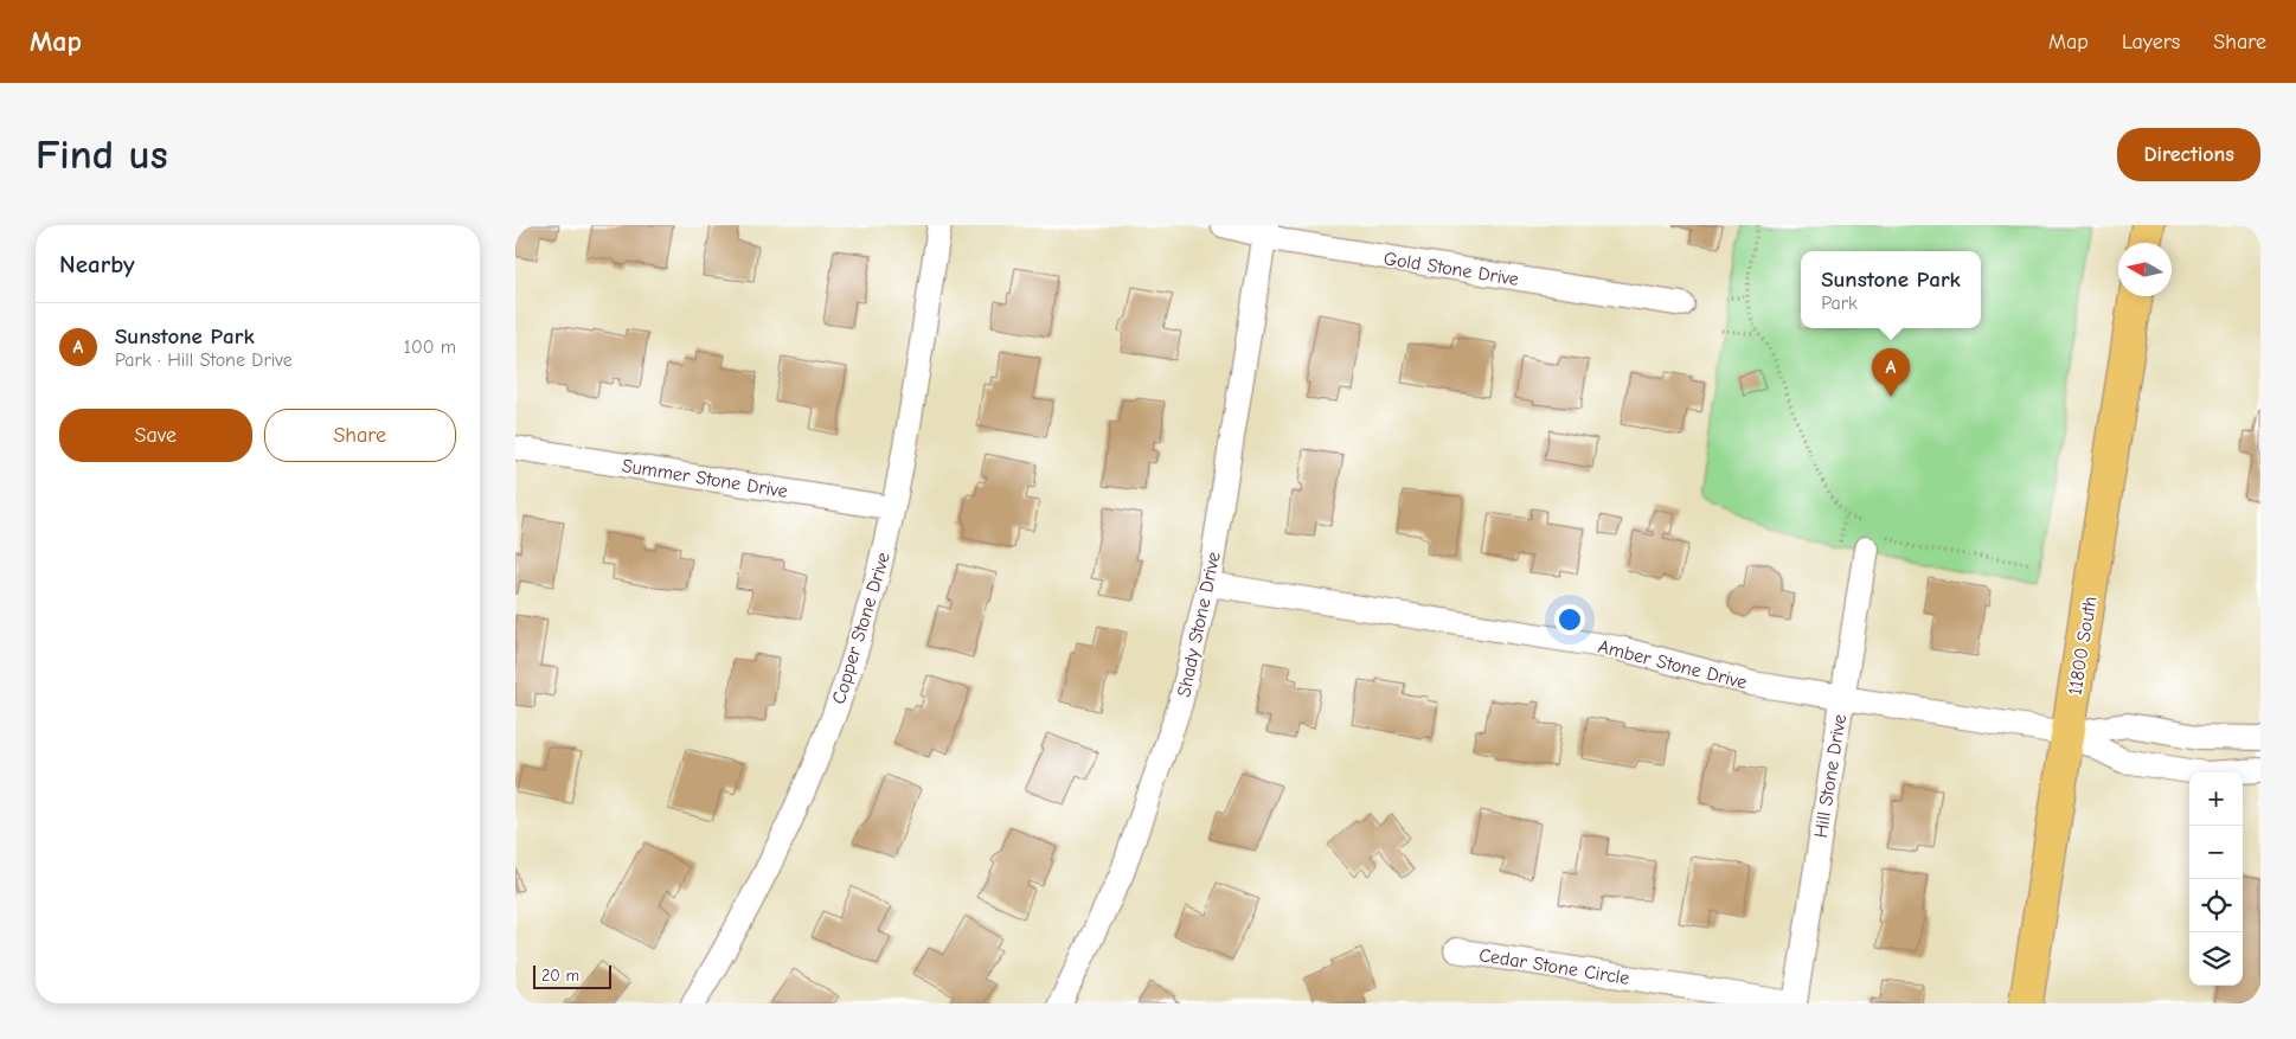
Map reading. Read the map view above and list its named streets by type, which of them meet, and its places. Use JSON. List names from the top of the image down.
{
  "streets": {
    "main road": ["11800 South"],
    "street": [
      "Gold Stone Drive",
      "Summer Stone Drive",
      "Shady Stone Drive",
      "Copper Stone Drive",
      "Amber Stone Drive",
      "Hill Stone Drive",
      "Cedar Stone Circle"
    ]
  },
  "crossings": [
    ["Gold Stone Drive", "Shady Stone Drive"],
    ["Summer Stone Drive", "Copper Stone Drive"],
    ["Shady Stone Drive", "Amber Stone Drive"],
    ["11800 South", "Amber Stone Drive"],
    ["Amber Stone Drive", "Hill Stone Drive"],
    ["Hill Stone Drive", "Cedar Stone Circle"]
  ],
  "scale_bar": "20 m",
  "north": "left",
  "page": {
    "header": "Map",
    "nav": ["Map", "Layers", "Share"],
    "buttons": [
      "Directions",
      ["Save", "Share"]
    ],
    "title": "Find us",
    "heading": "Nearby",
    "popup": ["Sunstone Park", "Park"],
    "list": [
      {
        "mark": "A",
        "name": "Sunstone Park",
        "note": "Park · Hill Stone Drive",
        "value": "100 m"
      }
    ],
    "pins": "A",
    "map_buttons": ["+", "−"],
    "scale": "20 m"
  }
}
